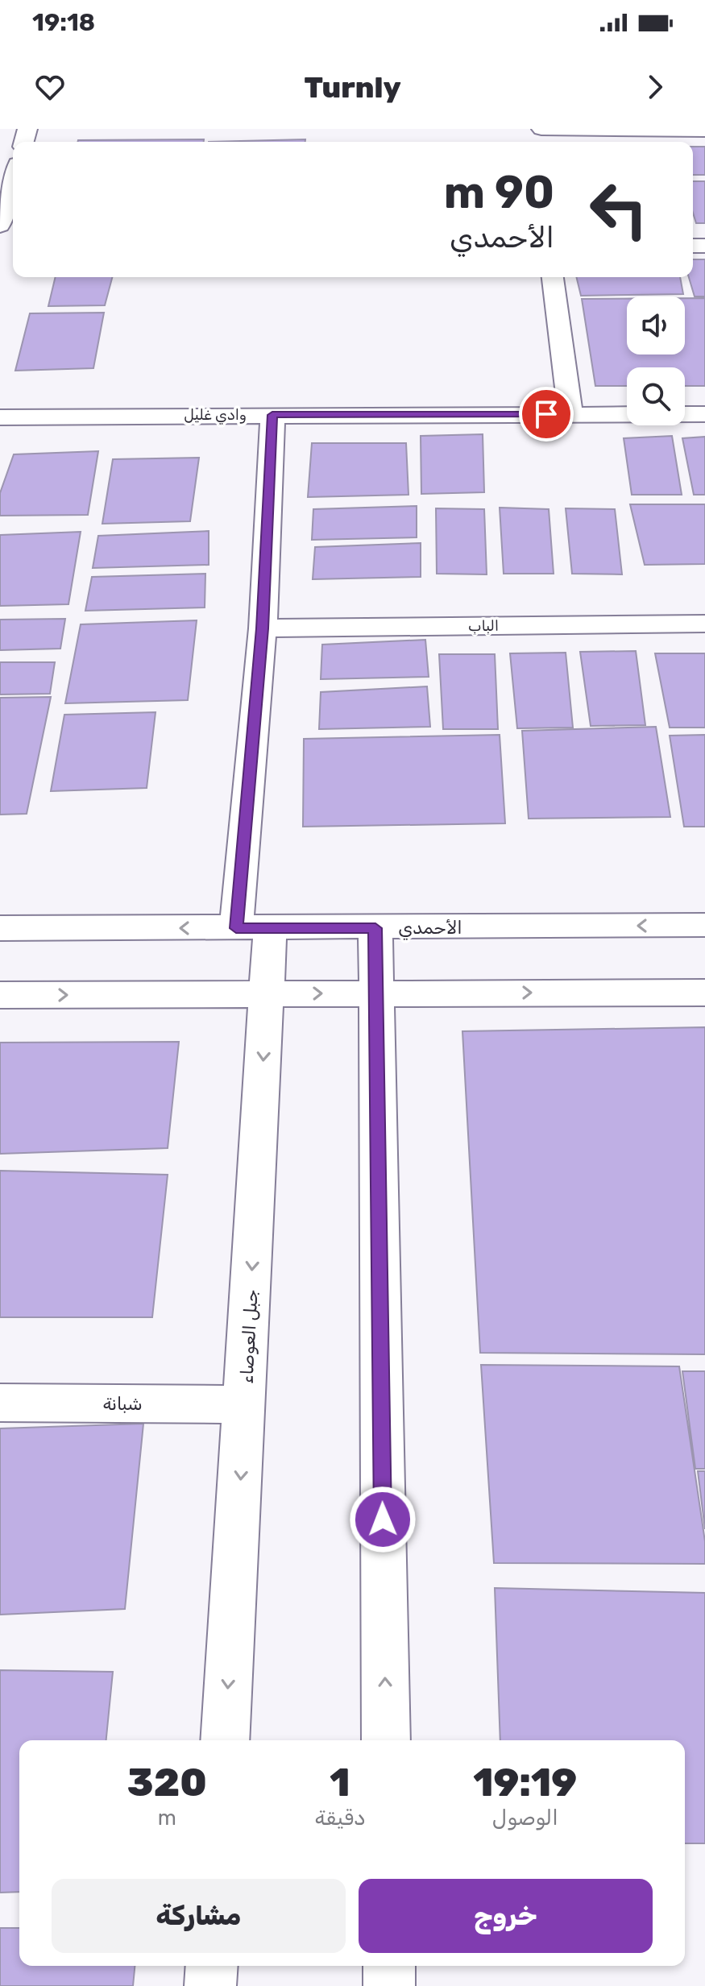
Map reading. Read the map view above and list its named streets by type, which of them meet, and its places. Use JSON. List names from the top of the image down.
{
  "streets": {
    "street": [
      "وادي غليل",
      "الباب",
      "الأحمدي",
      "جبل العوصاء",
      "شبانة"
    ]
  },
  "crossings": [
    ["الأحمدي", "جبل العوصاء"],
    ["جبل العوصاء", "شبانة"]
  ],
  "page": {
    "status": "19:18",
    "header": "Turnly",
    "turn": ["90 m", "الأحمدي"],
    "eta": [
      "19:19",
      "الوصول",
      "1",
      "دقيقة",
      "320",
      "m"
    ],
    "buttons": ["خروج", "مشاركة"]
  }
}
